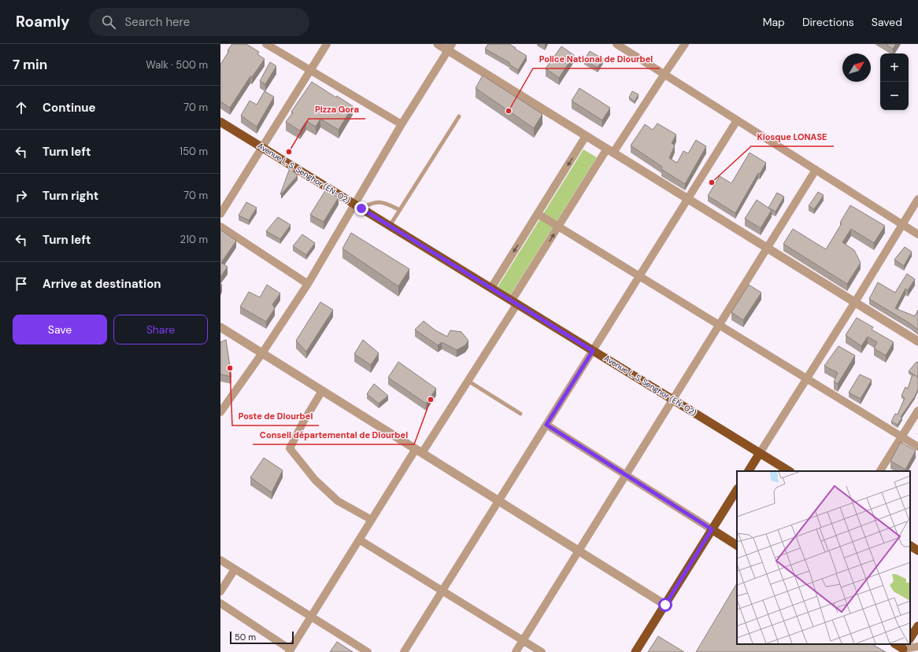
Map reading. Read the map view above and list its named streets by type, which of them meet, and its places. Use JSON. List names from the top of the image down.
{
  "streets": {
    "main road": ["Avenue L. S. Senghor (EN-02)"]
  },
  "places": [
    "Police National de Diourbel",
    "Pizza Gora",
    "Kiosque LONASE",
    "Poste de Diourbel",
    "Conseil départemental de Diourbel"
  ],
  "scale_bar": "50 m",
  "north": "top right",
  "page": {
    "header": "Roamly",
    "search": "Search here",
    "nav": ["Map", "Directions", "Saved"],
    "heading": ["7 min", "Walk · 500 m"],
    "map_buttons": ["+", "−"],
    "list": [
      ["Continue", "70 m"],
      ["Turn left", "150 m"],
      ["Turn right", "70 m"],
      ["Turn left", "210 m"],
      "Arrive at destination"
    ],
    "buttons": ["Save", "Share"],
    "scale": "50 m"
  }
}
